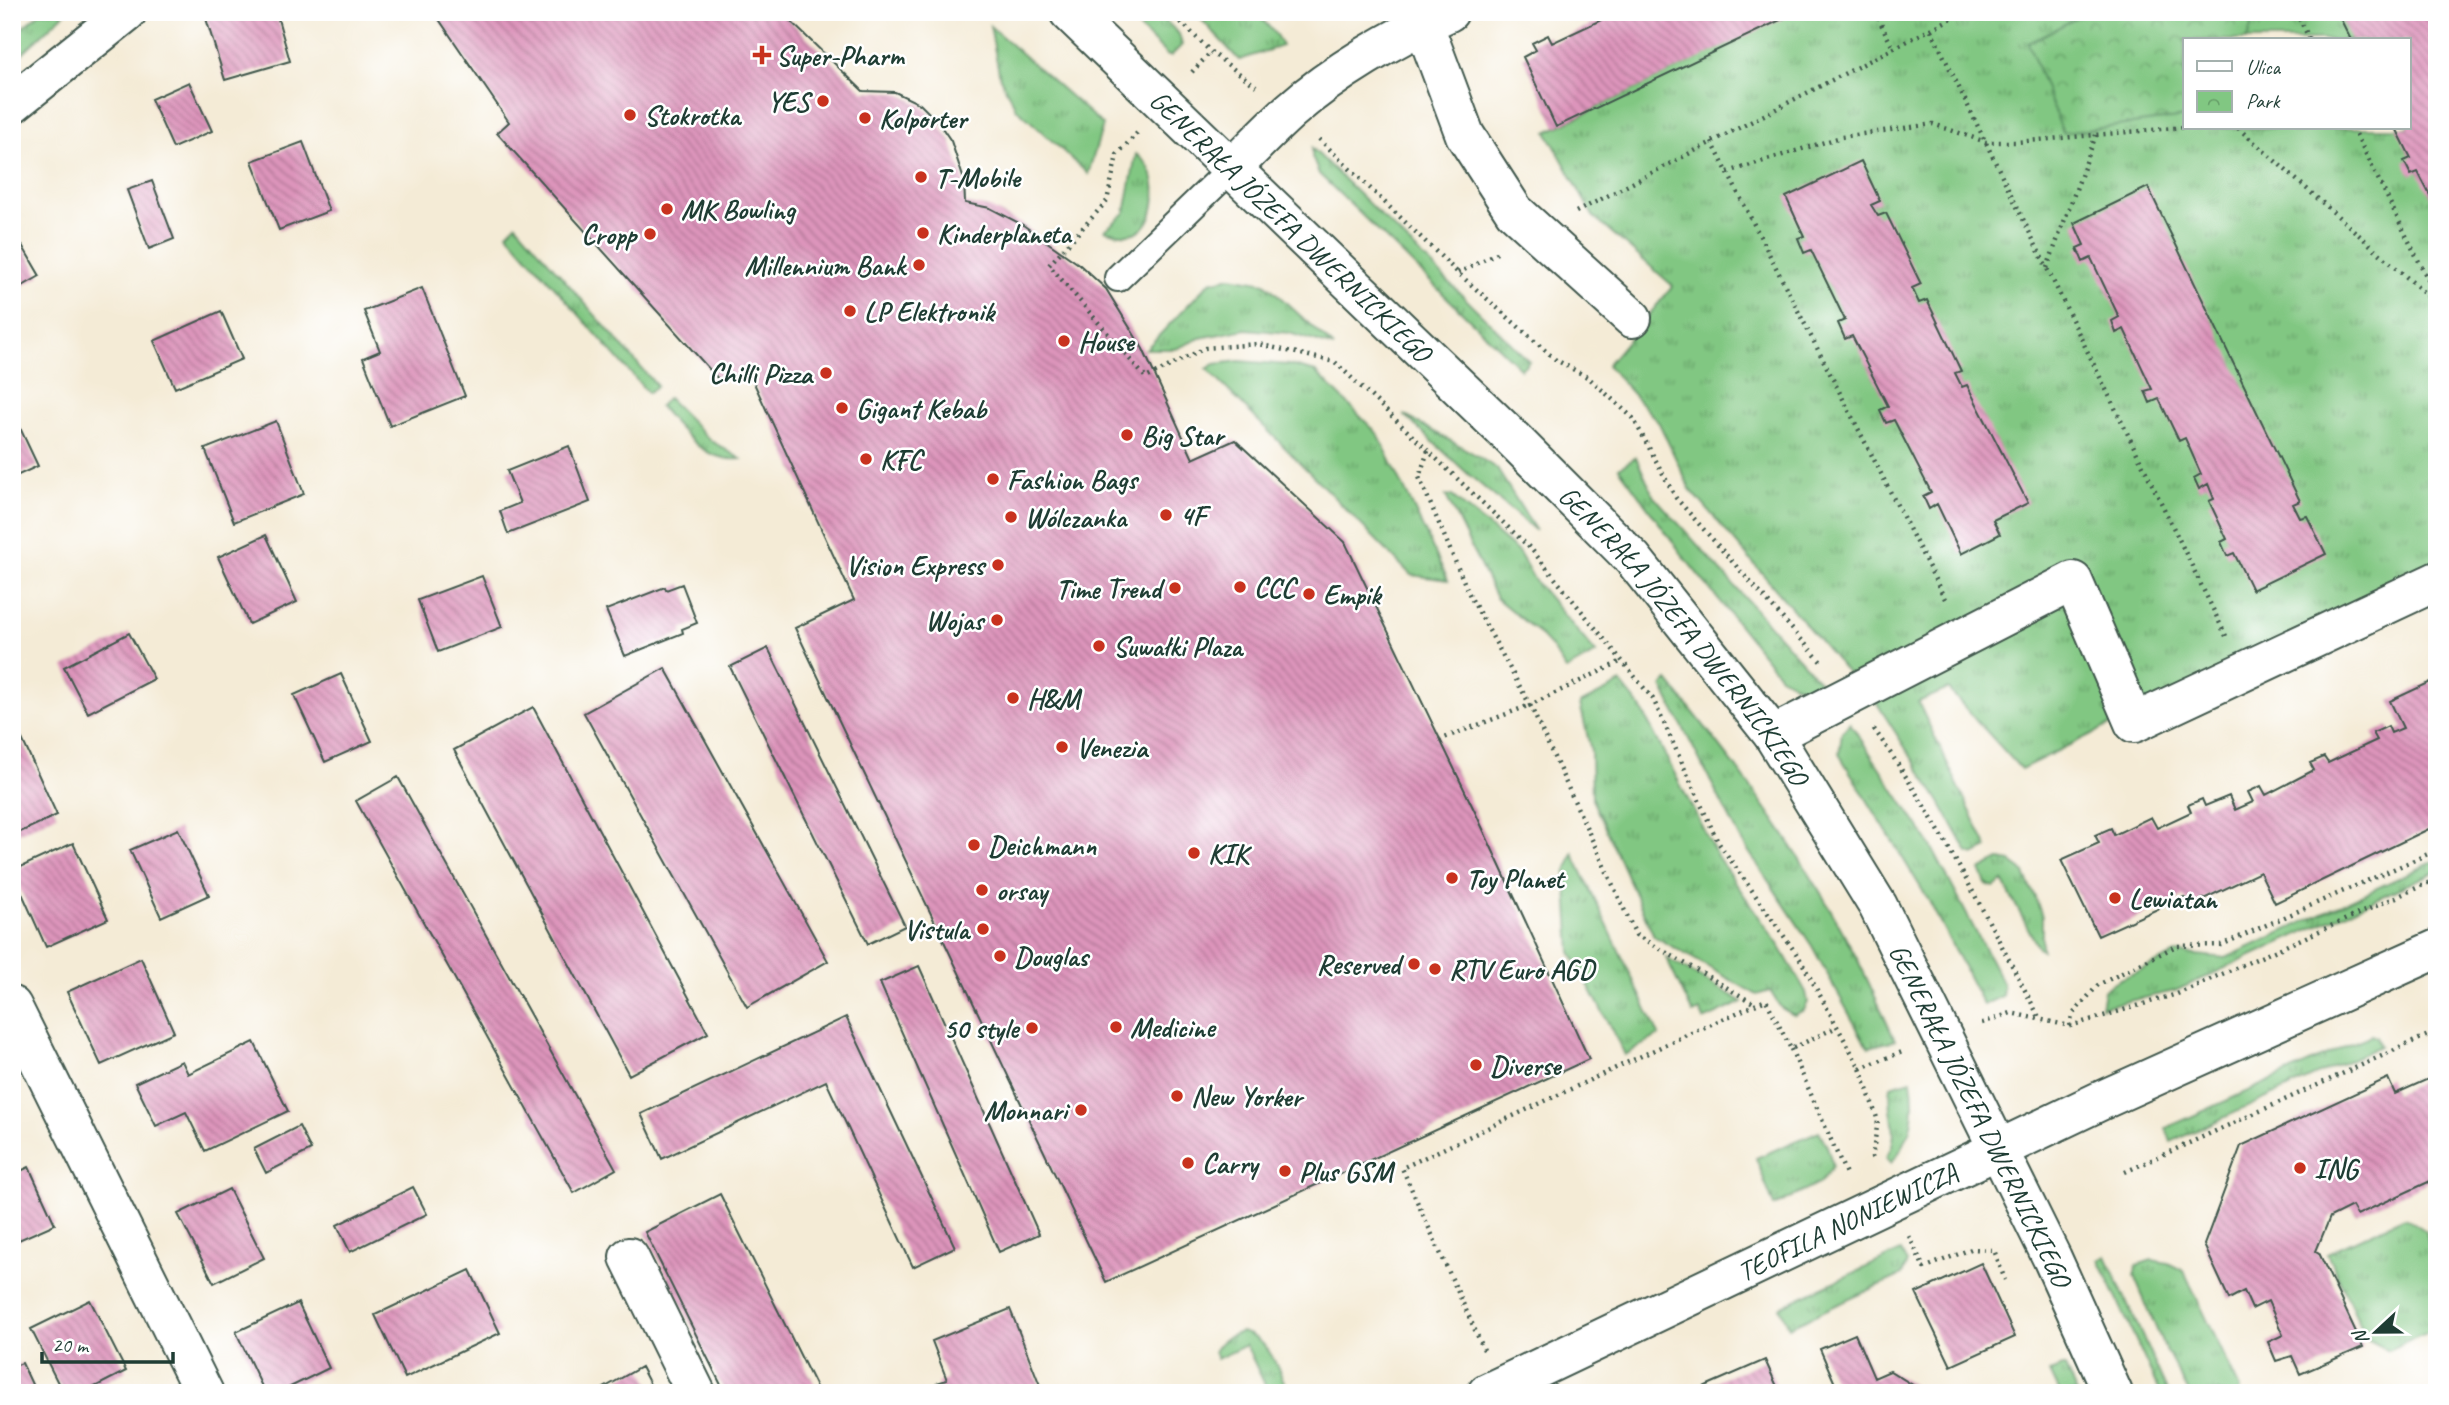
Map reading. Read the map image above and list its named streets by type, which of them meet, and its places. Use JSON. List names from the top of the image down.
{
  "streets": {
    "street": ["GENERAŁA JÓZEFA DWERNICKIEGO", "TEOFILA NONIEWICZA"]
  },
  "crossings": [
    ["GENERAŁA JÓZEFA DWERNICKIEGO", "TEOFILA NONIEWICZA"]
  ],
  "places": {
    "health": ["Super-Pharm"],
    "other": [
      "YES",
      "Stokrotka",
      "Kolporter",
      "T-Mobile",
      "MK Bowling",
      "Kinderplaneta",
      "Cropp",
      "Millennium Bank",
      "LP Elektronik",
      "House",
      "Chilli Pizza",
      "Gigant Kebab",
      "Big Star",
      "KFC",
      "Fashion Bags",
      "4F",
      "Wólczanka",
      "Vision Express",
      "CCC",
      "Time Trend",
      "Empik",
      "Wojas",
      "Suwałki Plaza",
      "H&M",
      "Venezia",
      "Deichmann",
      "KIK",
      "Toy Planet",
      "orsay",
      "Lewiatan",
      "Vistula",
      "Douglas",
      "Reserved",
      "RTV Euro AGD",
      "Medicine",
      "50 style",
      "Diverse",
      "New Yorker",
      "Monnari",
      "Carry",
      "ING",
      "Plus GSM"
    ]
  },
  "legend": ["Ulica", "Park"],
  "scale_bar": "20 m",
  "north": "left"
}
